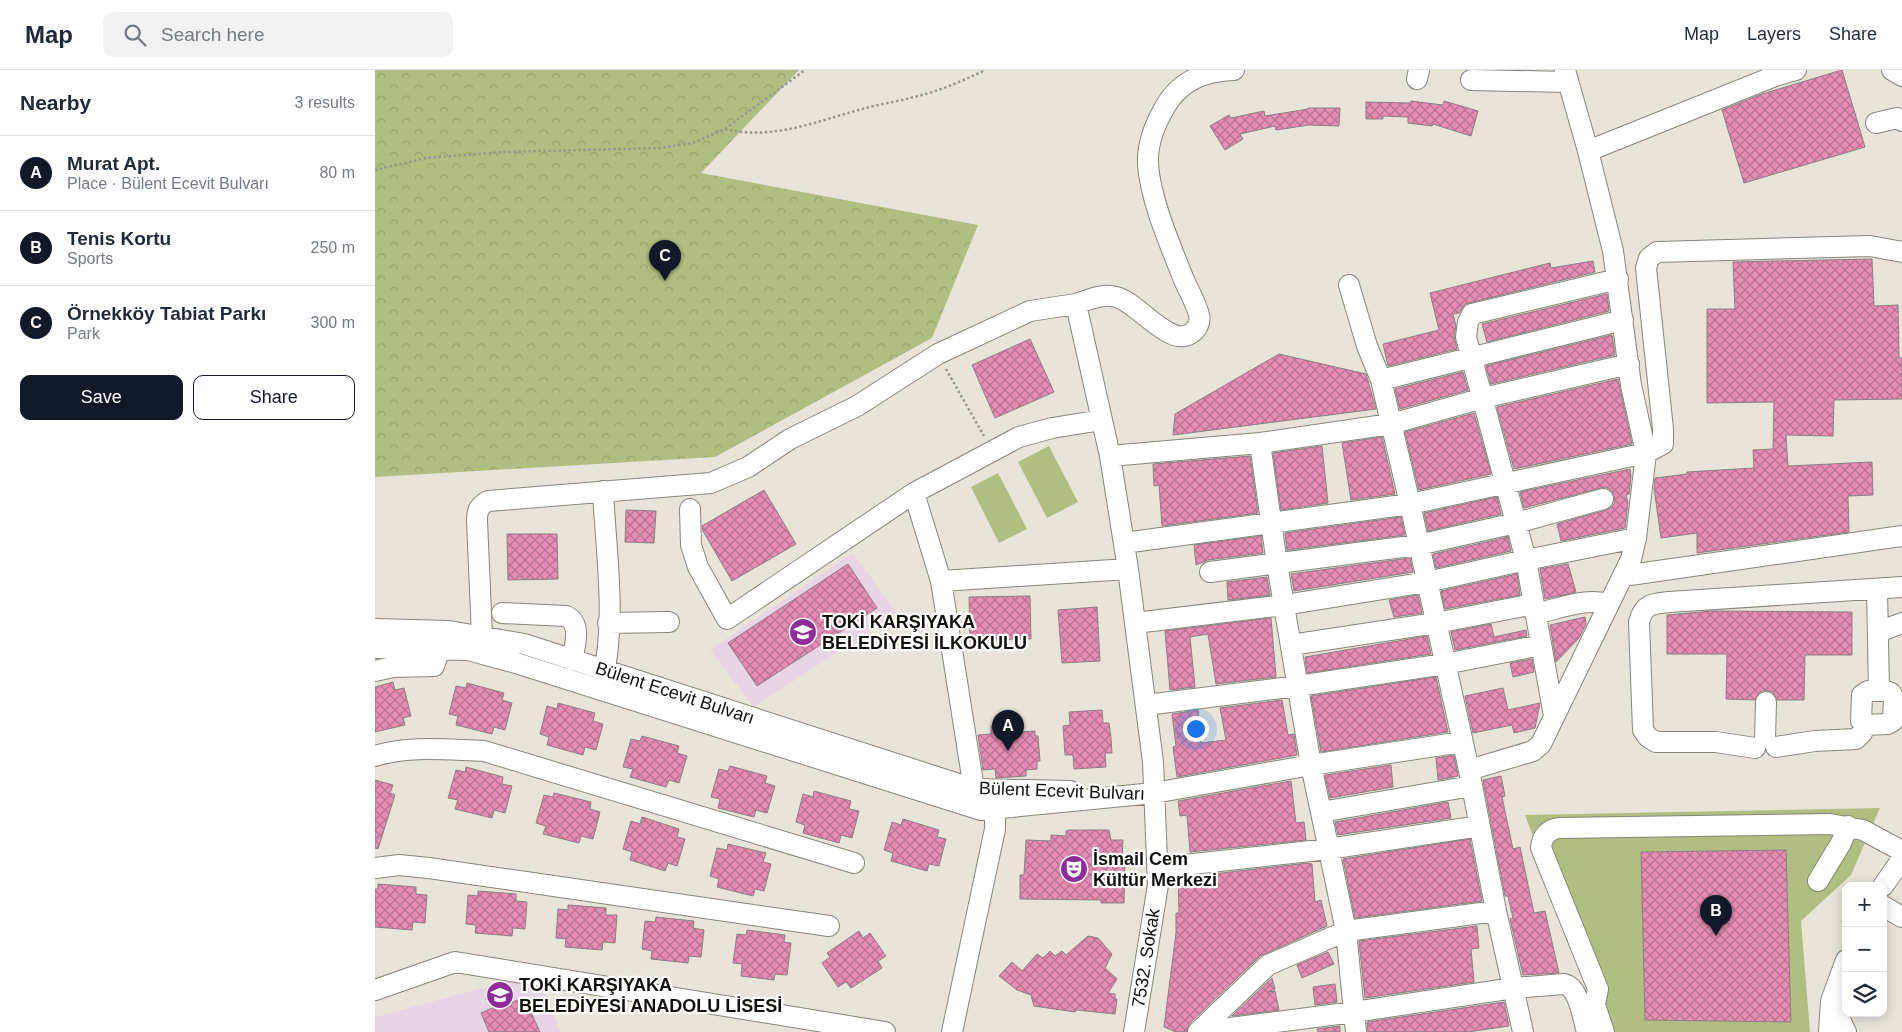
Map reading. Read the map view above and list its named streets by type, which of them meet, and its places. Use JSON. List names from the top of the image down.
{
  "streets": {
    "street": ["Bülent Ecevit Bulvarı", "7532. Sokak"]
  },
  "crossings": [
    ["Bülent Ecevit Bulvarı", "7532. Sokak"]
  ],
  "places": {
    "school or university": ["TOKİ KARŞIYAKA BELEDİYESİ İLKOKULU", "TOKİ KARŞIYAKA BELEDİYESİ ANADOLU LİSESİ"],
    "theatre": ["İsmail Cem Kültür Merkezi"]
  },
  "page": {
    "header": "Map",
    "search": "Search here",
    "nav": ["Map", "Layers", "Share"],
    "heading": ["Nearby", "3 results"],
    "list": [
      {
        "mark": "A",
        "name": "Murat Apt.",
        "note": "Place · Bülent Ecevit Bulvarı",
        "value": "80 m"
      },
      {
        "mark": "B",
        "name": "Tenis Kortu",
        "note": "Sports",
        "value": "250 m"
      },
      {
        "mark": "C",
        "name": "Örnekköy Tabiat Parkı",
        "note": "Park",
        "value": "300 m"
      }
    ],
    "pins": ["C", "A", "B"],
    "buttons": ["Save", "Share"],
    "map_buttons": ["+", "−"]
  }
}
